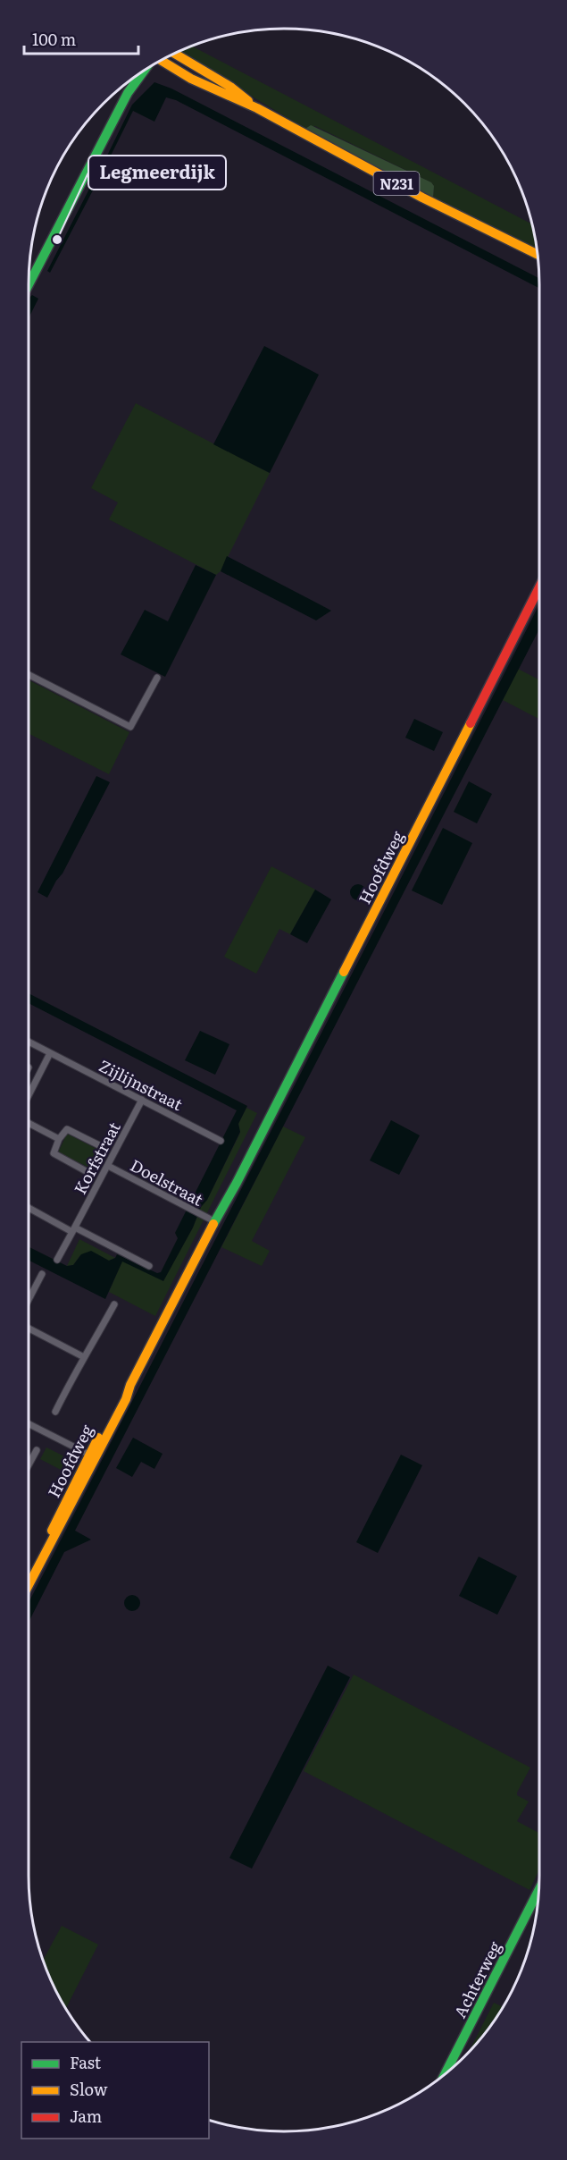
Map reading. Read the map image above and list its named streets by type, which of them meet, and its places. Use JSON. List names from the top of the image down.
{
  "streets": {
    "main road": ["N231", "Hoofdweg", "Achterweg"],
    "street": ["Zijlijnstraat", "Korfstraat", "Doelstraat"]
  },
  "crossings": [
    ["Hoofdweg", "Doelstraat"],
    ["Zijlijnstraat", "Korfstraat"],
    ["Korfstraat", "Doelstraat"]
  ],
  "places": ["Legmeerdijk"],
  "legend": ["Fast", "Slow", "Jam"],
  "scale_bar": "100 m"
}
